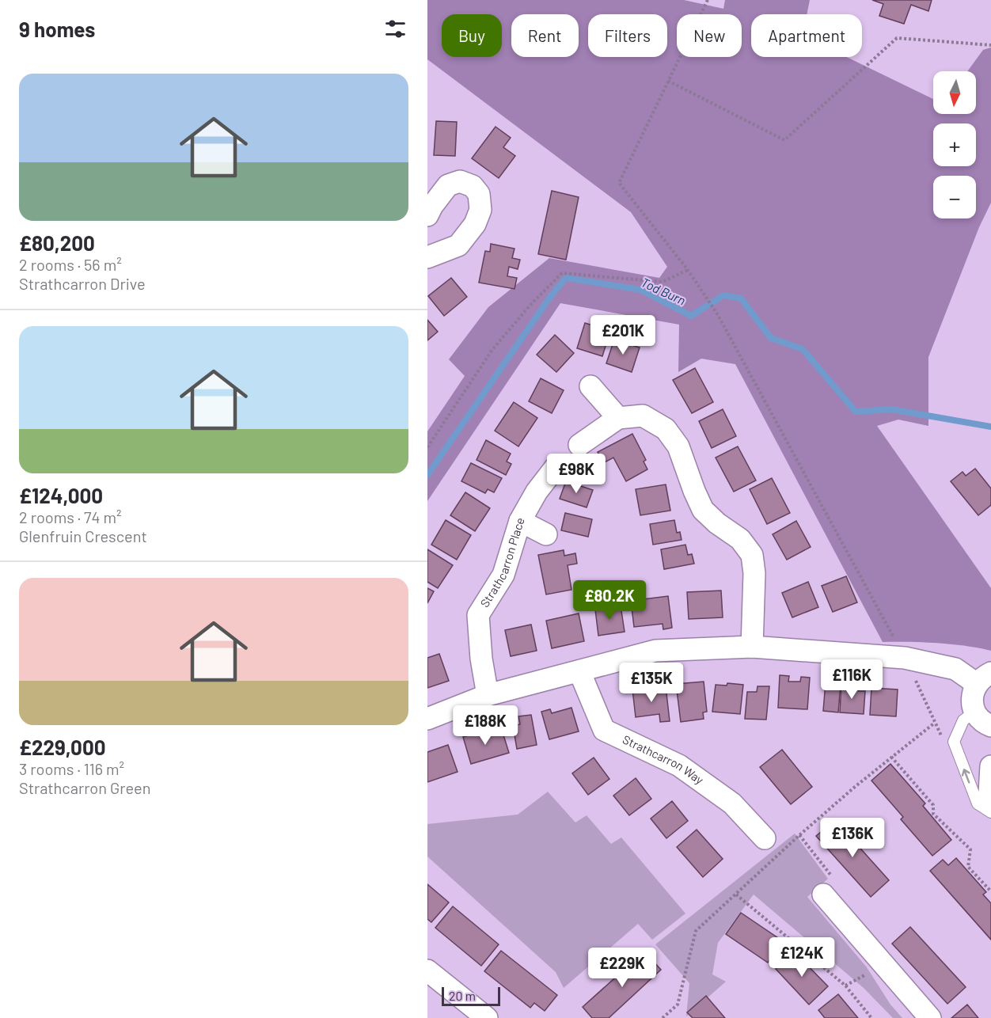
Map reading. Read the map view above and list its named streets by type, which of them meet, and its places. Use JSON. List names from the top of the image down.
{
  "streets": {
    "street": ["Strathcarron Place", "Strathcarron Way"]
  },
  "water": ["Tod Burn"],
  "scale_bar": "20 m",
  "north": "bottom",
  "page": {
    "heading": "9 homes",
    "chip": [
      "Buy",
      "Rent",
      "Filters",
      "New",
      "Apartment"
    ],
    "list": [
      {
        "name": "£80,200",
        "note": "2 rooms · 56 m² · Strathcarron Drive"
      },
      {
        "name": "£124,000",
        "note": "2 rooms · 74 m² · Glenfruin Crescent"
      },
      {
        "name": "£229,000",
        "note": "3 rooms · 116 m² · Strathcarron Green"
      }
    ],
    "map_buttons": ["+", "−"],
    "price": [
      "£201K",
      "£98K",
      "£80.2K",
      "£116K",
      "£135K",
      "£188K",
      "£136K",
      "£124K",
      "£229K"
    ],
    "scale": "20 m"
  }
}
